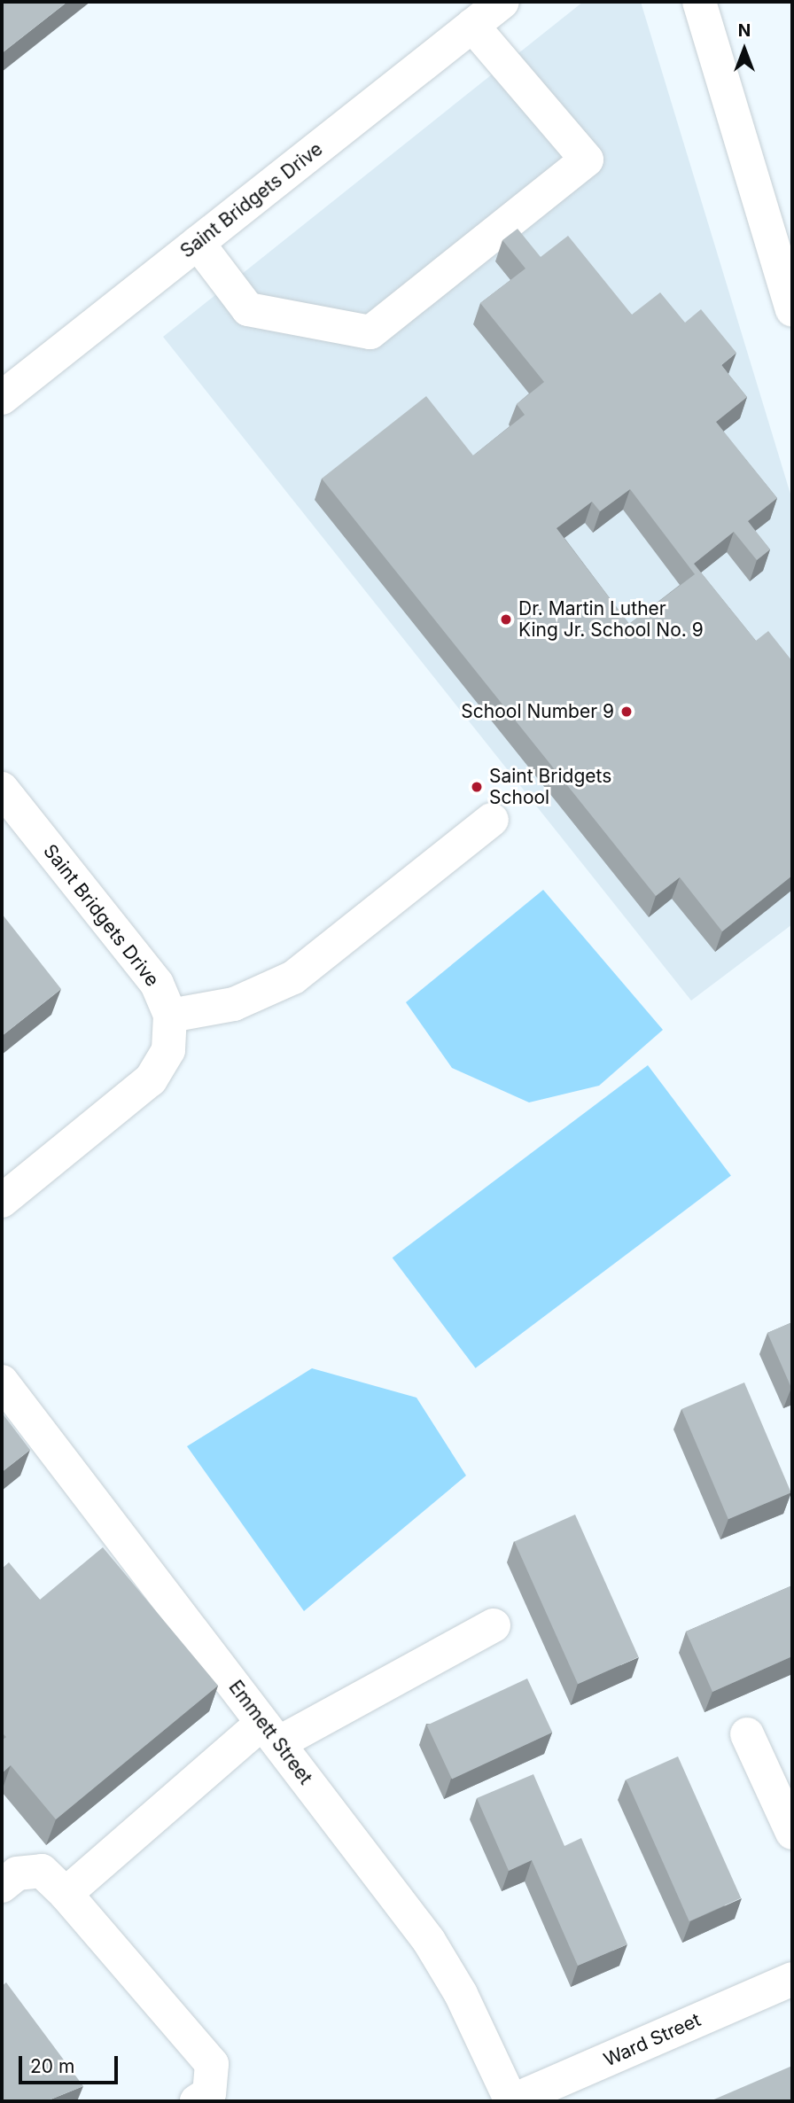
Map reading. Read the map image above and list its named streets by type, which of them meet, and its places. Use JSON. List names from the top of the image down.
{
  "streets": {
    "street": ["Saint Bridgets Drive", "Emmett Street", "Ward Street"]
  },
  "crossings": [
    ["Emmett Street", "Ward Street"]
  ],
  "places": ["Dr. Martin Luther King Jr. School No. 9", "School Number 9", "Saint Bridgets School"],
  "scale_bar": "20 m",
  "north": "top"
}
